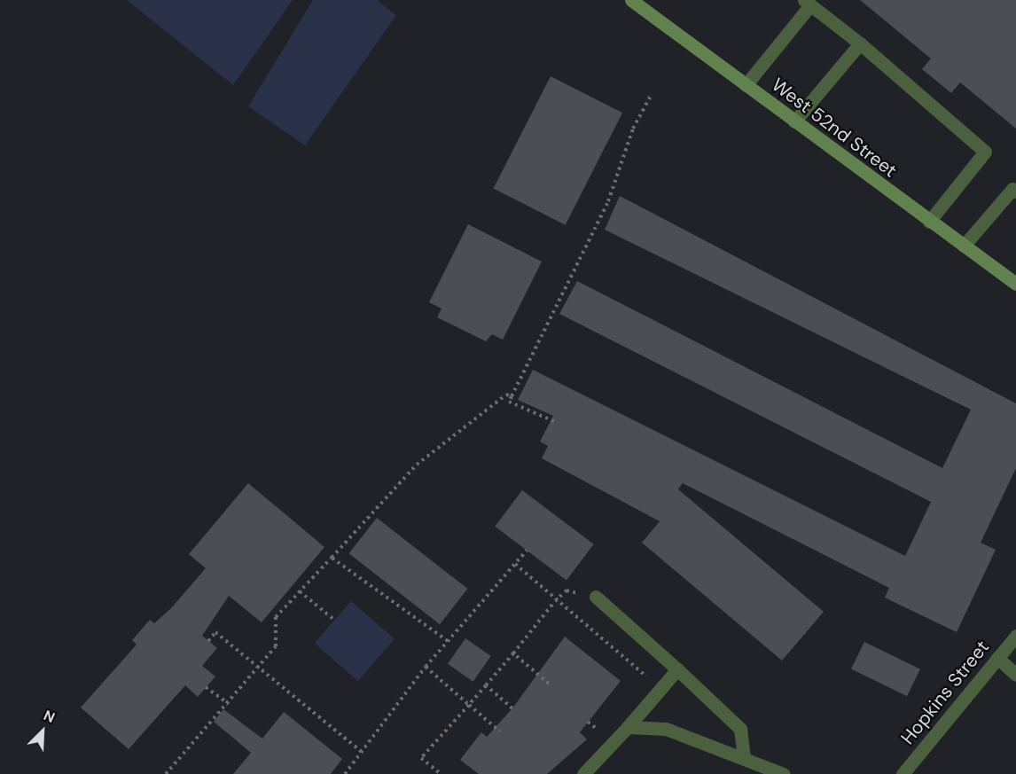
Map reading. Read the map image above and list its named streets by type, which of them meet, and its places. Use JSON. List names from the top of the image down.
{
  "streets": {
    "main road": ["West 52nd Street"],
    "street": ["Hopkins Street"]
  },
  "north": "top right"
}
